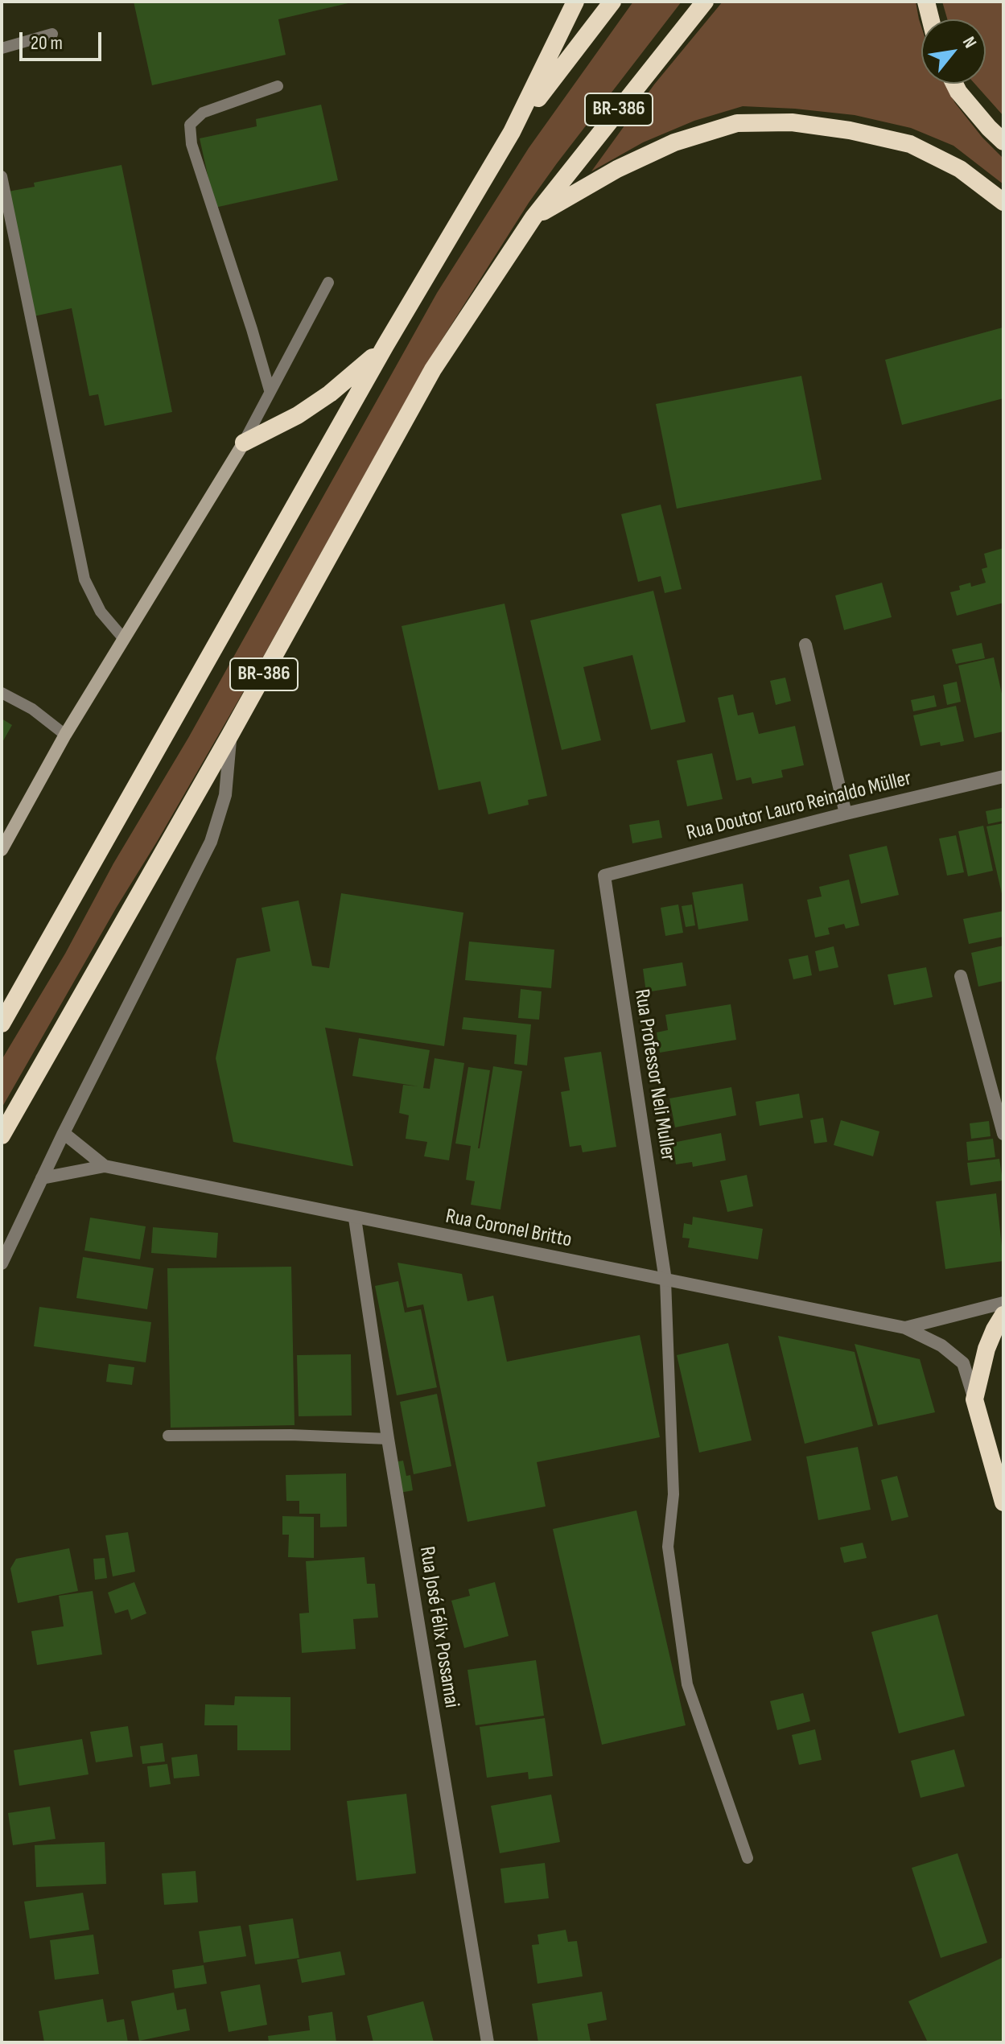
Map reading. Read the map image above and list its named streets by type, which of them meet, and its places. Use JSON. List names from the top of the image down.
{
  "streets": {
    "highway": ["BR-386"],
    "street": [
      "Rua Doutor Lauro Reinaldo Müller",
      "Rua Professor Neli Muller",
      "Rua Coronel Britto",
      "Rua José Félix Possamai"
    ]
  },
  "crossings": [
    ["Rua Doutor Lauro Reinaldo Müller", "Rua Professor Neli Muller"],
    ["Rua Professor Neli Muller", "Rua Coronel Britto"],
    ["Rua Coronel Britto", "Rua José Félix Possamai"]
  ],
  "scale_bar": "20 m",
  "north": "top right"
}
